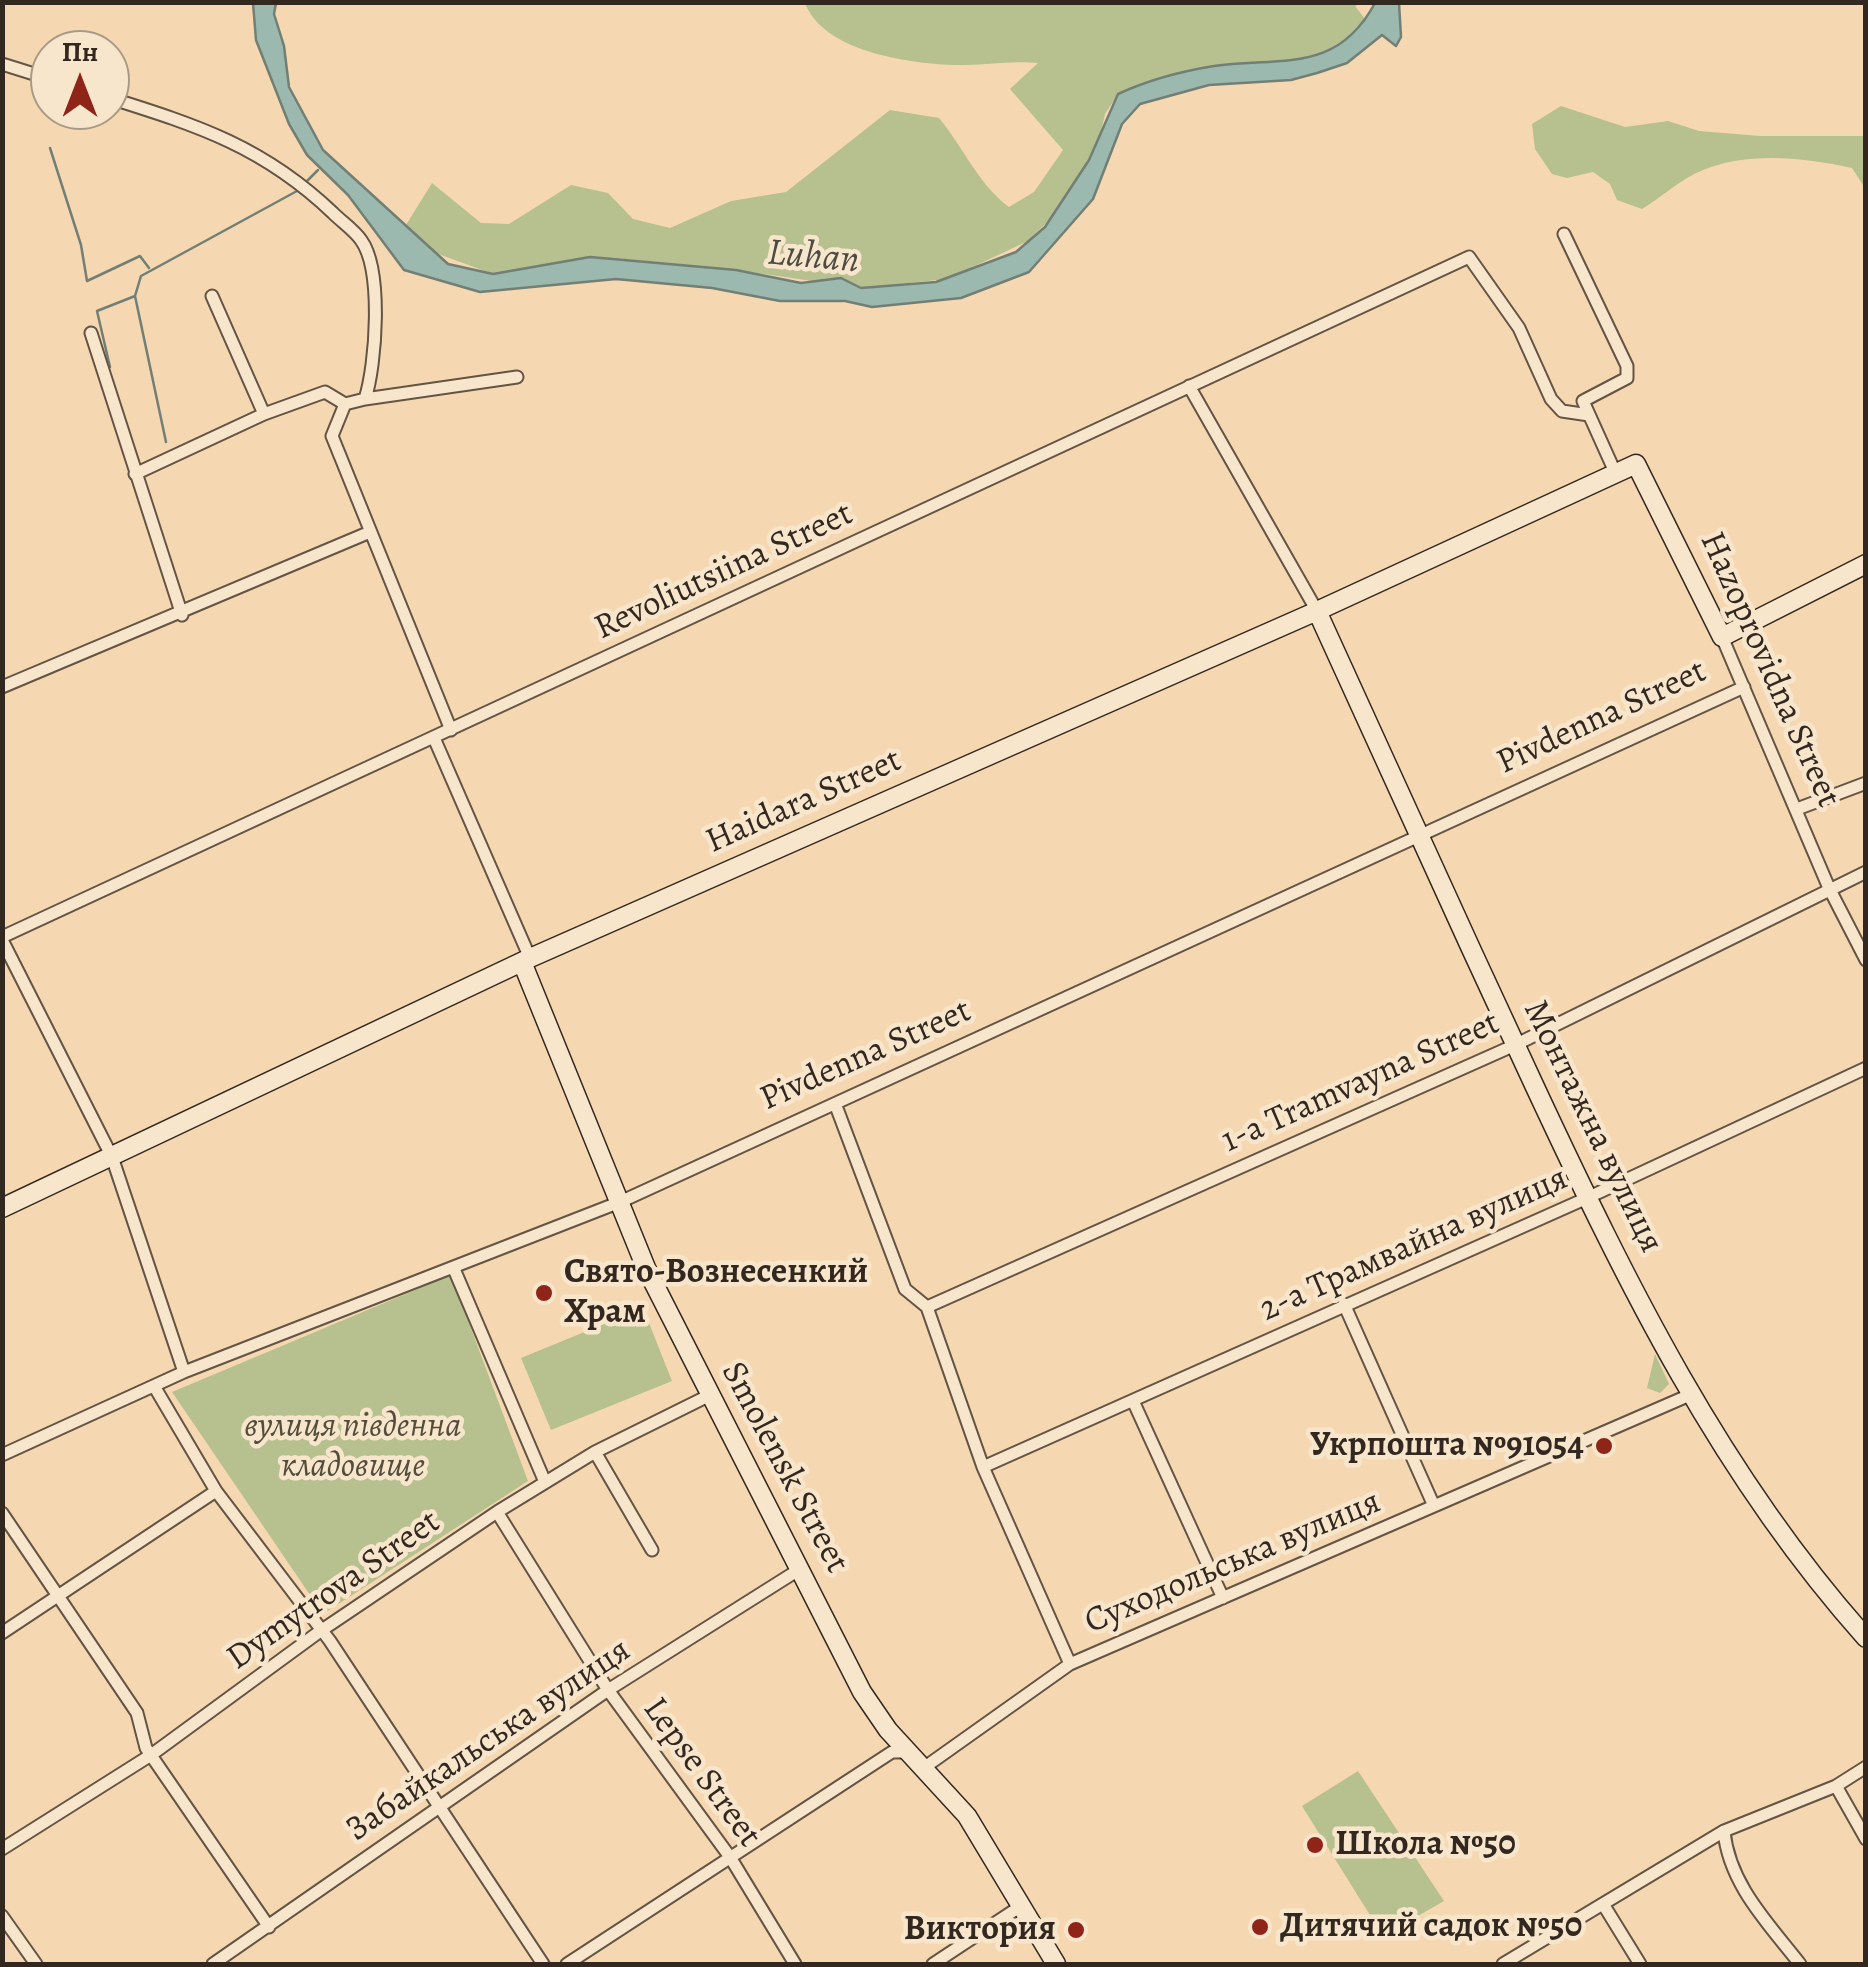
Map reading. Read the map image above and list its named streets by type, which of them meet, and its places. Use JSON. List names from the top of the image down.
{
  "streets": {
    "street": [
      "Revoliutsiina Street",
      "Hazoprovidna Street",
      "Pivdenna Street",
      "Haidara Street",
      "1-a Tramvayna Street",
      "Монтажна вулиця",
      "2-а Трамвайна вулиця",
      "Smolensk Street",
      "Суходольська вулиця",
      "Dymytrova Street",
      "Забайкальська вулиця",
      "Lepse Street"
    ]
  },
  "crossings": [
    ["Hazoprovidna Street", "Pivdenna Street"],
    ["Hazoprovidna Street", "Haidara Street"],
    ["Hazoprovidna Street", "1-a Tramvayna Street"],
    ["Pivdenna Street", "Монтажна вулиця"],
    ["Pivdenna Street", "Smolensk Street"],
    ["Haidara Street", "Монтажна вулиця"],
    ["Haidara Street", "Smolensk Street"],
    ["1-a Tramvayna Street", "Монтажна вулиця"],
    ["Монтажна вулиця", "2-а Трамвайна вулиця"],
    ["Монтажна вулиця", "Суходольська вулиця"],
    ["Smolensk Street", "Суходольська вулиця"],
    ["Smolensk Street", "Dymytrova Street"],
    ["Smolensk Street", "Забайкальська вулиця"],
    ["Dymytrova Street", "Lepse Street"],
    ["Забайкальська вулиця", "Lepse Street"]
  ],
  "water": ["Luhan"],
  "parks": ["вулиця південна кладовище"],
  "places": [
    "Свято-Вознесенкий Храм",
    "Укрпошта №91054",
    "Школа №50",
    "Дитячий садок №50",
    "Виктория"
  ],
  "north": "top"
}
